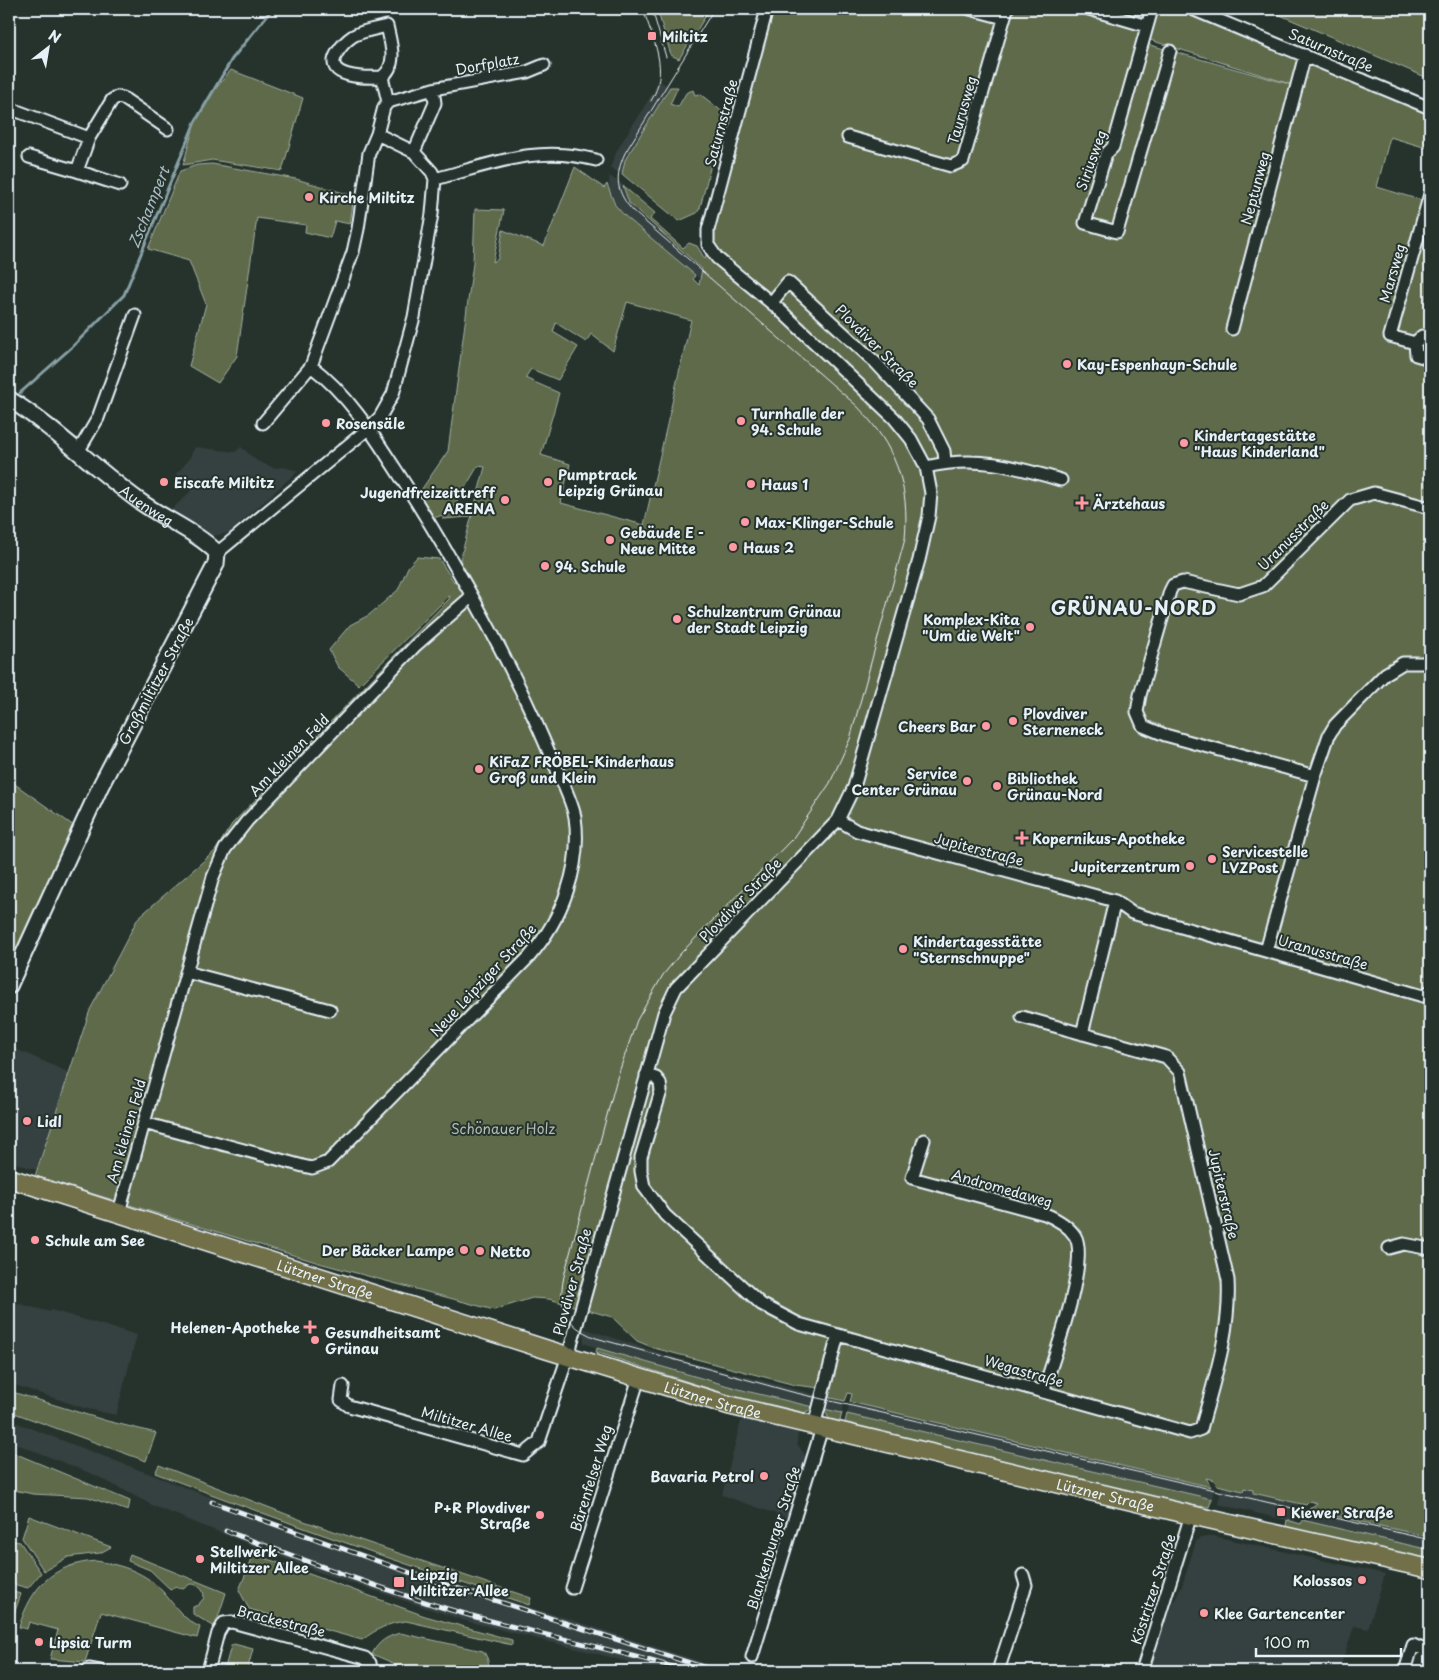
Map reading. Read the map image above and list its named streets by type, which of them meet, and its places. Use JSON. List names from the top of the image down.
{
  "streets": {
    "main road": ["Lützner Straße"],
    "street": [
      "Saturnstraße",
      "Dorfplatz",
      "Taurusweg",
      "Siriusweg",
      "Neptunweg",
      "Marsweg",
      "Plovdiver Straße",
      "Auenweg",
      "Uranusstraße",
      "Großmiltitzer Straße",
      "Am kleinen Feld",
      "Jupiterstraße",
      "Neue Leipziger Straße",
      "Andromedaweg",
      "Wegastraße",
      "Miltitzer Allee",
      "Bärenfelser Weg",
      "Blankenburger Straße",
      "Köstritzer Straße",
      "Brackestraße"
    ]
  },
  "crossings": [
    ["Saturnstraße", "Neptunweg"],
    ["Saturnstraße", "Plovdiver Straße"],
    ["Plovdiver Straße", "Jupiterstraße"],
    ["Plovdiver Straße", "Lützner Straße"],
    ["Plovdiver Straße", "Wegastraße"],
    ["Plovdiver Straße", "Miltitzer Allee"],
    ["Auenweg", "Großmiltitzer Straße"],
    ["Uranusstraße", "Jupiterstraße"],
    ["Am kleinen Feld", "Neue Leipziger Straße"],
    ["Am kleinen Feld", "Lützner Straße"],
    ["Jupiterstraße", "Wegastraße"],
    ["Andromedaweg", "Wegastraße"],
    ["Lützner Straße", "Miltitzer Allee"],
    ["Lützner Straße", "Bärenfelser Weg"],
    ["Lützner Straße", "Blankenburger Straße"],
    ["Lützner Straße", "Köstritzer Straße"]
  ],
  "districts": ["GRÜNAU-NORD"],
  "water": ["Zschampert"],
  "parks": ["Schönauer Holz"],
  "places": {
    "transit": ["Miltitz", "Kiewer Straße", "Leipzig Miltitzer Allee"],
    "other": [
      "Kirche Miltitz",
      "Kay-Espenhayn-Schule",
      "Turnhalle der 94. Schule",
      "Rosensäle",
      "Kindertagestätte \"Haus Kinderland\"",
      "Eiscafe Miltitz",
      "Pumptrack Leipzig Grünau",
      "Haus 1",
      "Jugendfreizeittreff ARENA",
      "Max-Klinger-Schule",
      "Gebäude E - Neue Mitte",
      "Haus 2",
      "94. Schule",
      "Schulzentrum Grünau der Stadt Leipzig",
      "Komplex-Kita \"Um die Welt\"",
      "Plovdiver Sterneneck",
      "Cheers Bar",
      "KiFaZ FRÖBEL-Kinderhaus Groß und Klein",
      "Service Center Grünau",
      "Bibliothek Grünau-Nord",
      "Servicestelle LVZPost",
      "Jupiterzentrum",
      "Kindertagesstätte \"Sternschnuppe\"",
      "Lidl",
      "Schule am See",
      "Der Bäcker Lampe",
      "Netto",
      "Gesundheitsamt Grünau",
      "Bavaria Petrol",
      "P+R Plovdiver Straße",
      "Stellwerk Miltitzer Allee",
      "Kolossos",
      "Klee Gartencenter",
      "Lipsia Turm"
    ],
    "health": ["Ärztehaus", "Kopernikus-Apotheke", "Helenen-Apotheke"]
  },
  "scale_bar": "100 m",
  "north": "top right"
}
